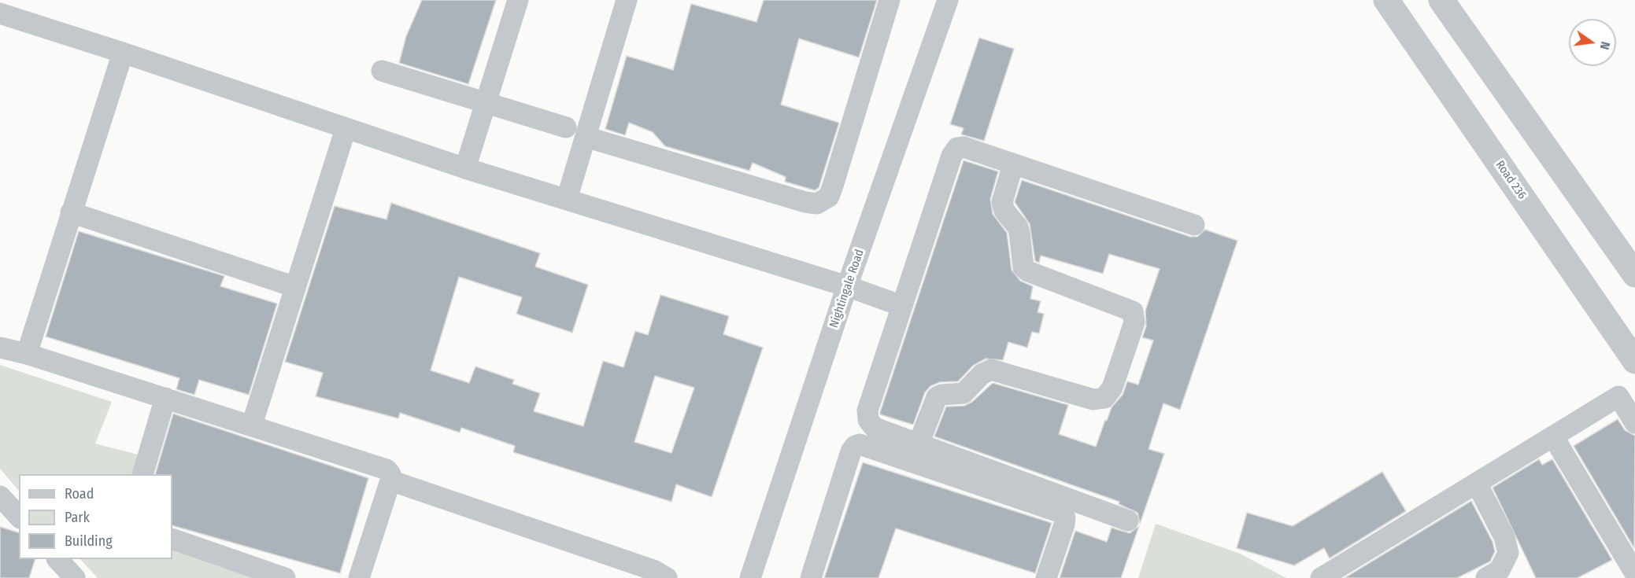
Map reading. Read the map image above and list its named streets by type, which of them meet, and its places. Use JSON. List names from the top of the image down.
{
  "streets": {
    "street": ["Road 236", "Nightingale Road"]
  },
  "legend": ["Road", "Park", "Building"],
  "north": "right"
}
